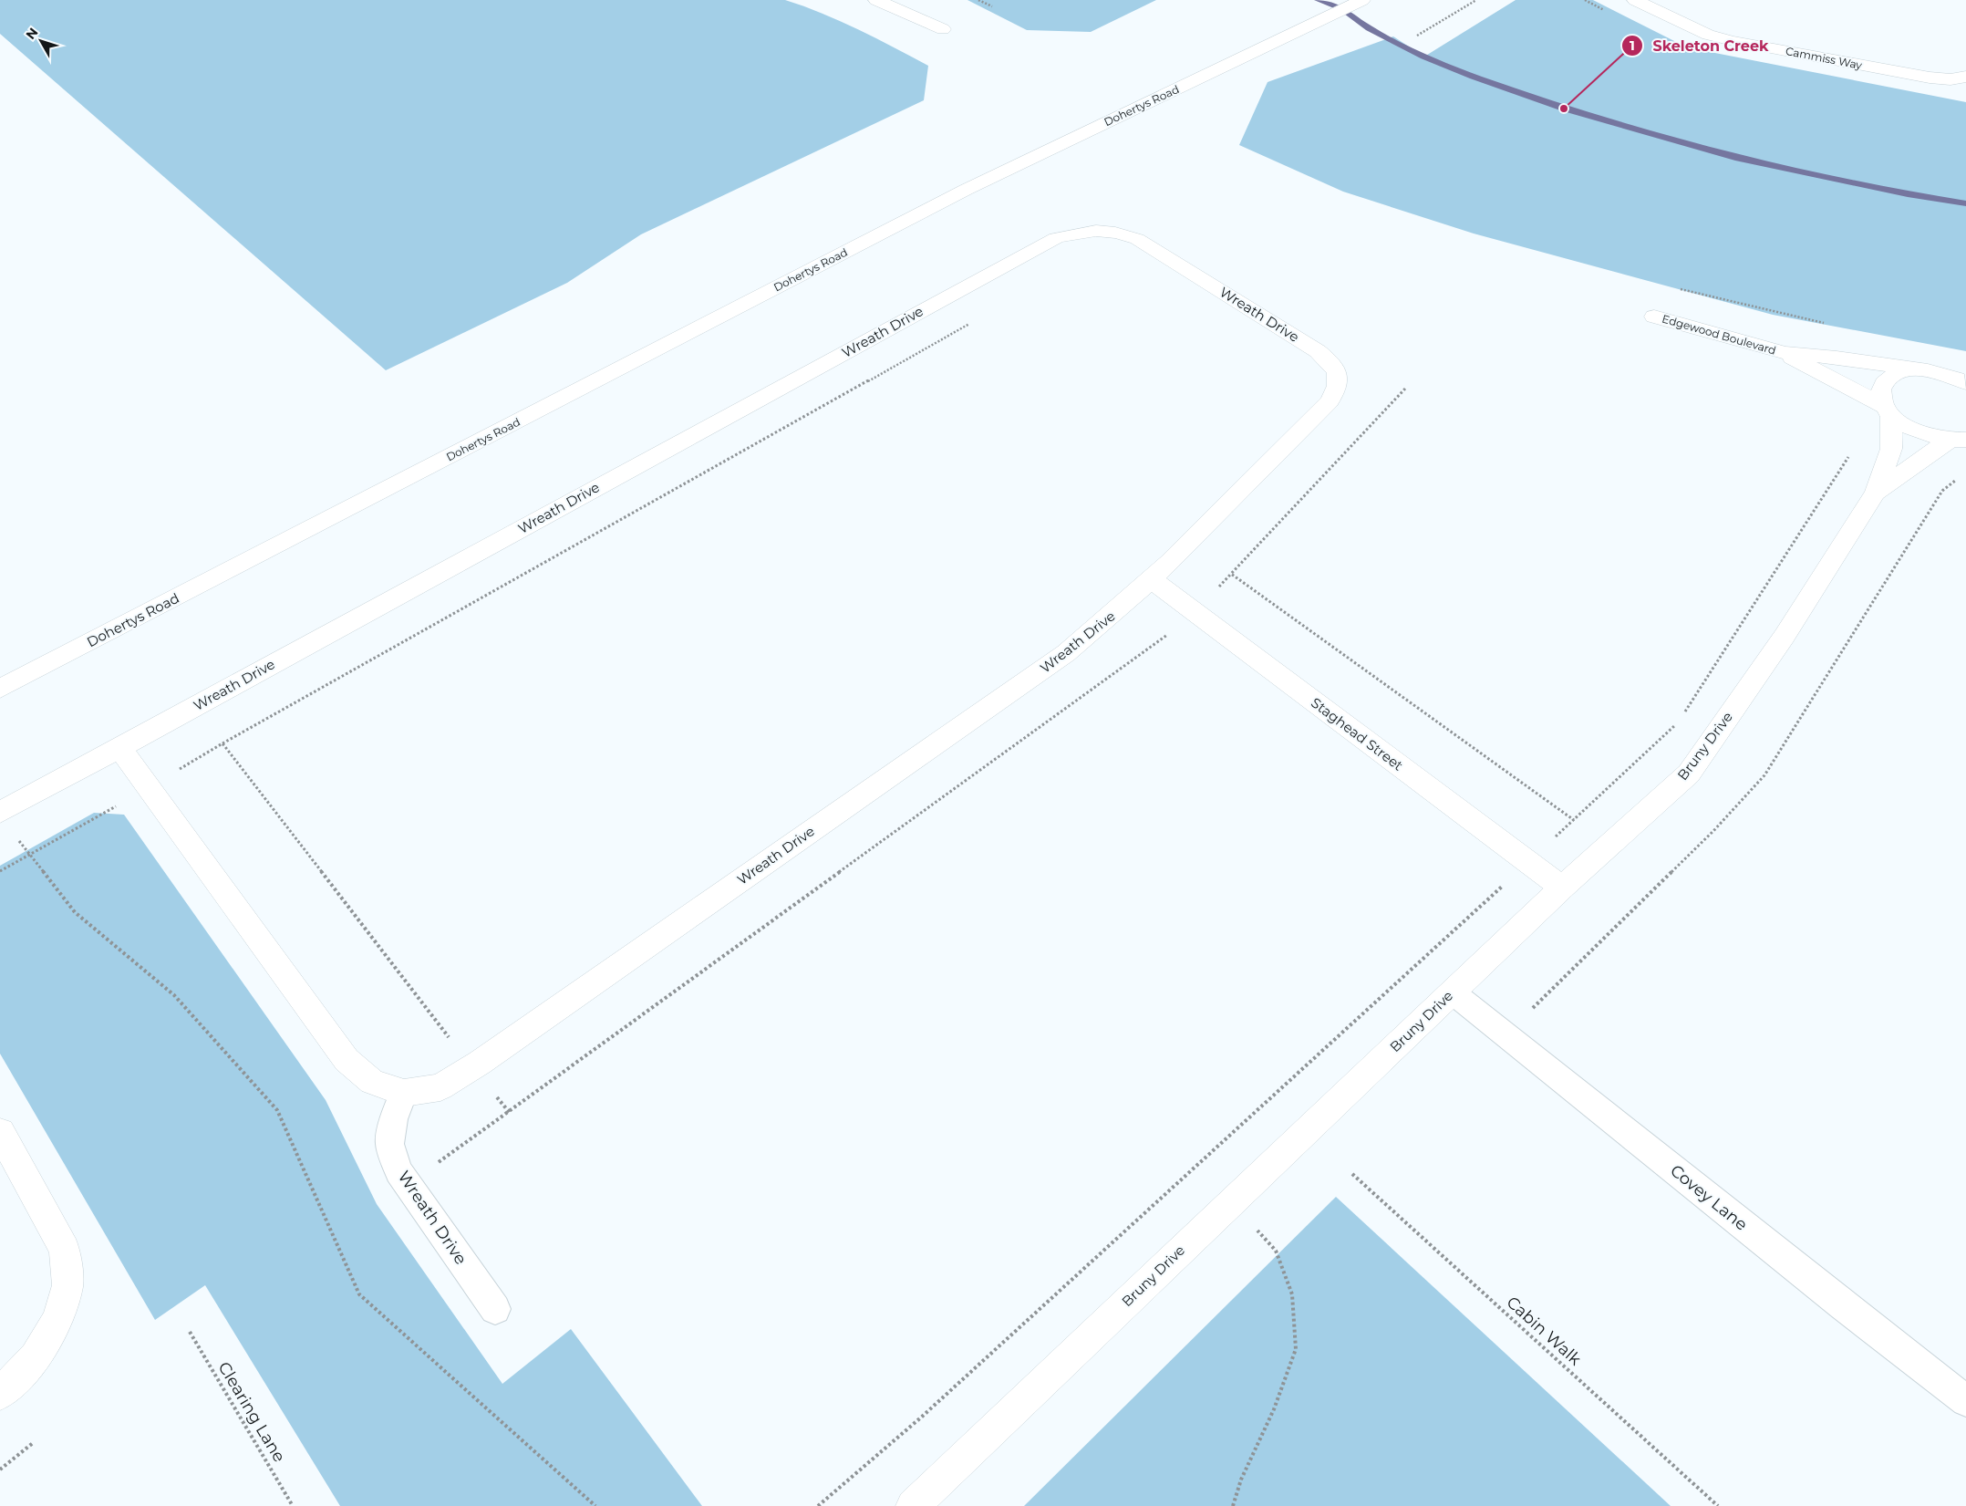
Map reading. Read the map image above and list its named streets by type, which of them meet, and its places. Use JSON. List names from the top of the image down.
{
  "streets": {
    "street": [
      "Cammiss Way",
      "Dohertys Road",
      "Wreath Drive",
      "Edgewood Boulevard",
      "Staghead Street",
      "Bruny Drive"
    ],
    "lane": ["Covey Lane"],
    "path": ["Cabin Walk", "Clearing Lane"]
  },
  "crossings": [
    ["Wreath Drive", "Staghead Street"],
    ["Edgewood Boulevard", "Bruny Drive"],
    ["Staghead Street", "Bruny Drive"],
    ["Bruny Drive", "Covey Lane"]
  ],
  "places": ["Skeleton Creek"],
  "north": "top left"
}
